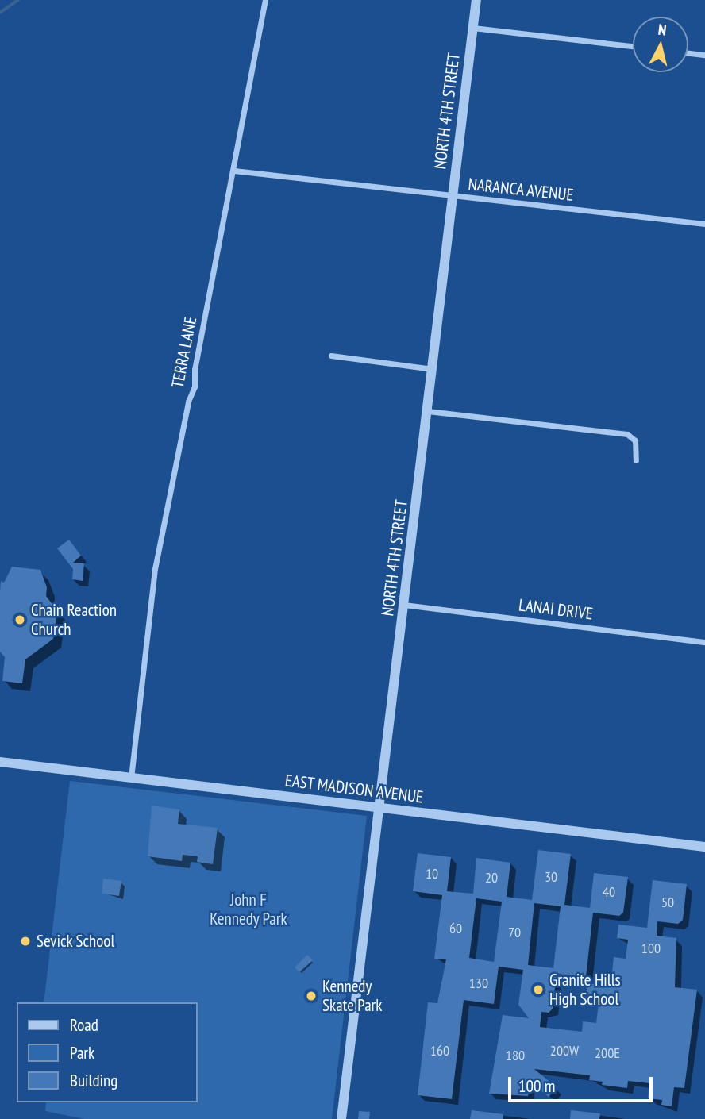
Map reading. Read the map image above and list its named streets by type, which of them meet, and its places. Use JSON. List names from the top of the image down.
{
  "streets": {
    "street": [
      "NORTH 4TH STREET",
      "NARANCA AVENUE",
      "TERRA LANE",
      "LANAI DRIVE",
      "EAST MADISON AVENUE"
    ]
  },
  "crossings": [
    ["NORTH 4TH STREET", "NARANCA AVENUE"],
    ["NORTH 4TH STREET", "LANAI DRIVE"],
    ["NORTH 4TH STREET", "EAST MADISON AVENUE"],
    ["NARANCA AVENUE", "TERRA LANE"],
    ["TERRA LANE", "EAST MADISON AVENUE"]
  ],
  "parks": ["John F Kennedy Park"],
  "places": [
    "Chain Reaction Church",
    "Sevick School",
    "Granite Hills High School",
    "Kennedy Skate Park"
  ],
  "house_numbers": [
    "10",
    "30",
    "20",
    "40",
    "50",
    "60",
    "70",
    "100",
    "130",
    "160",
    "200W",
    "200E",
    "180"
  ],
  "legend": ["Road", "Park", "Building"],
  "scale_bar": "100 m",
  "north": "top"
}
